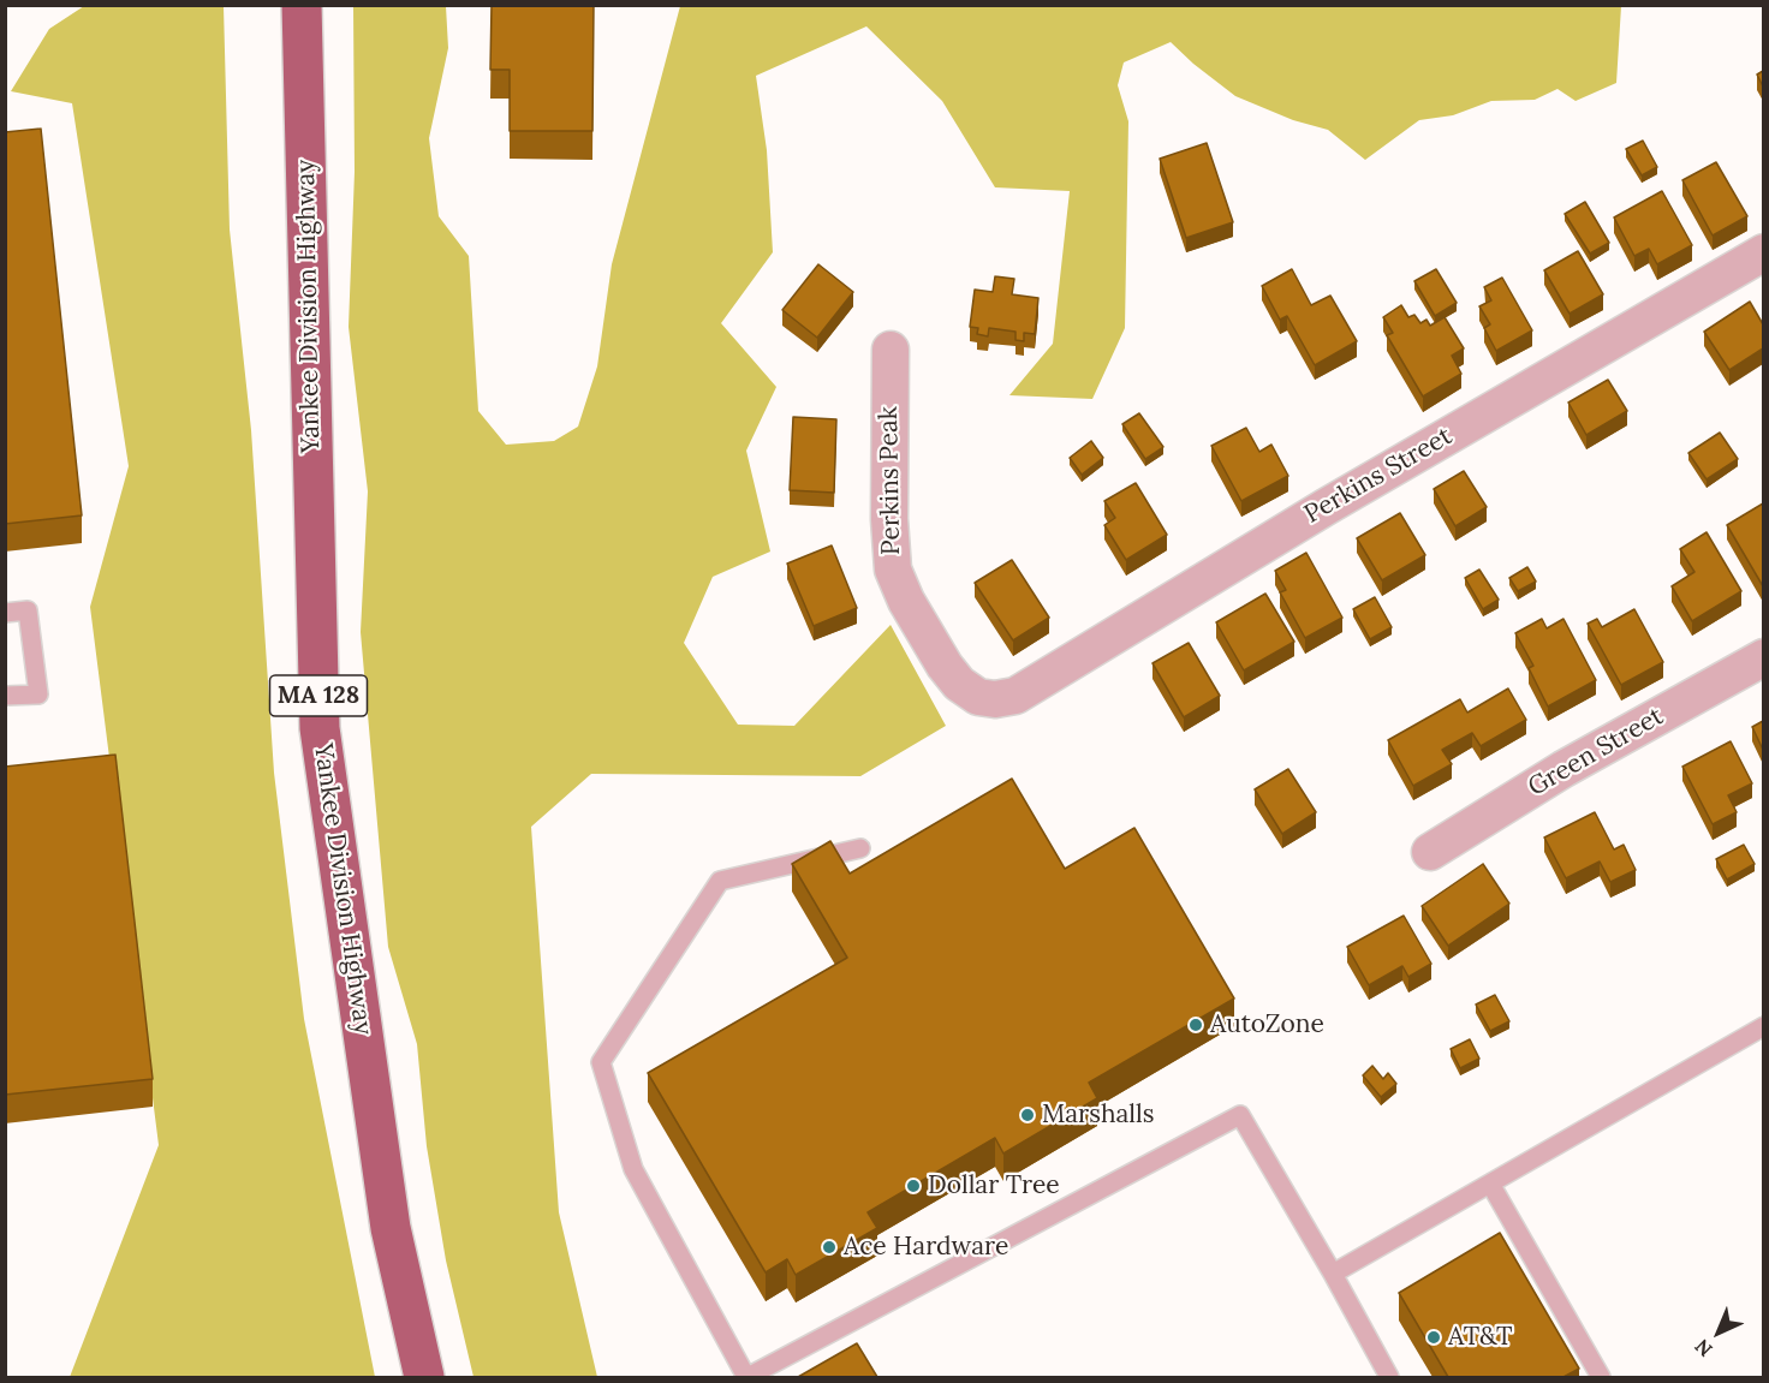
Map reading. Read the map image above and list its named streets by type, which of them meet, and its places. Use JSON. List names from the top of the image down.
{
  "streets": {
    "highway": ["Yankee Division Highway", "MA 128"],
    "street": ["Perkins Street", "Perkins Peak", "Green Street"]
  },
  "crossings": [
    ["Perkins Street", "Perkins Peak"]
  ],
  "places": [
    "AutoZone",
    "Marshalls",
    "Dollar Tree",
    "Ace Hardware",
    "AT&T"
  ],
  "north": "bottom left"
}
